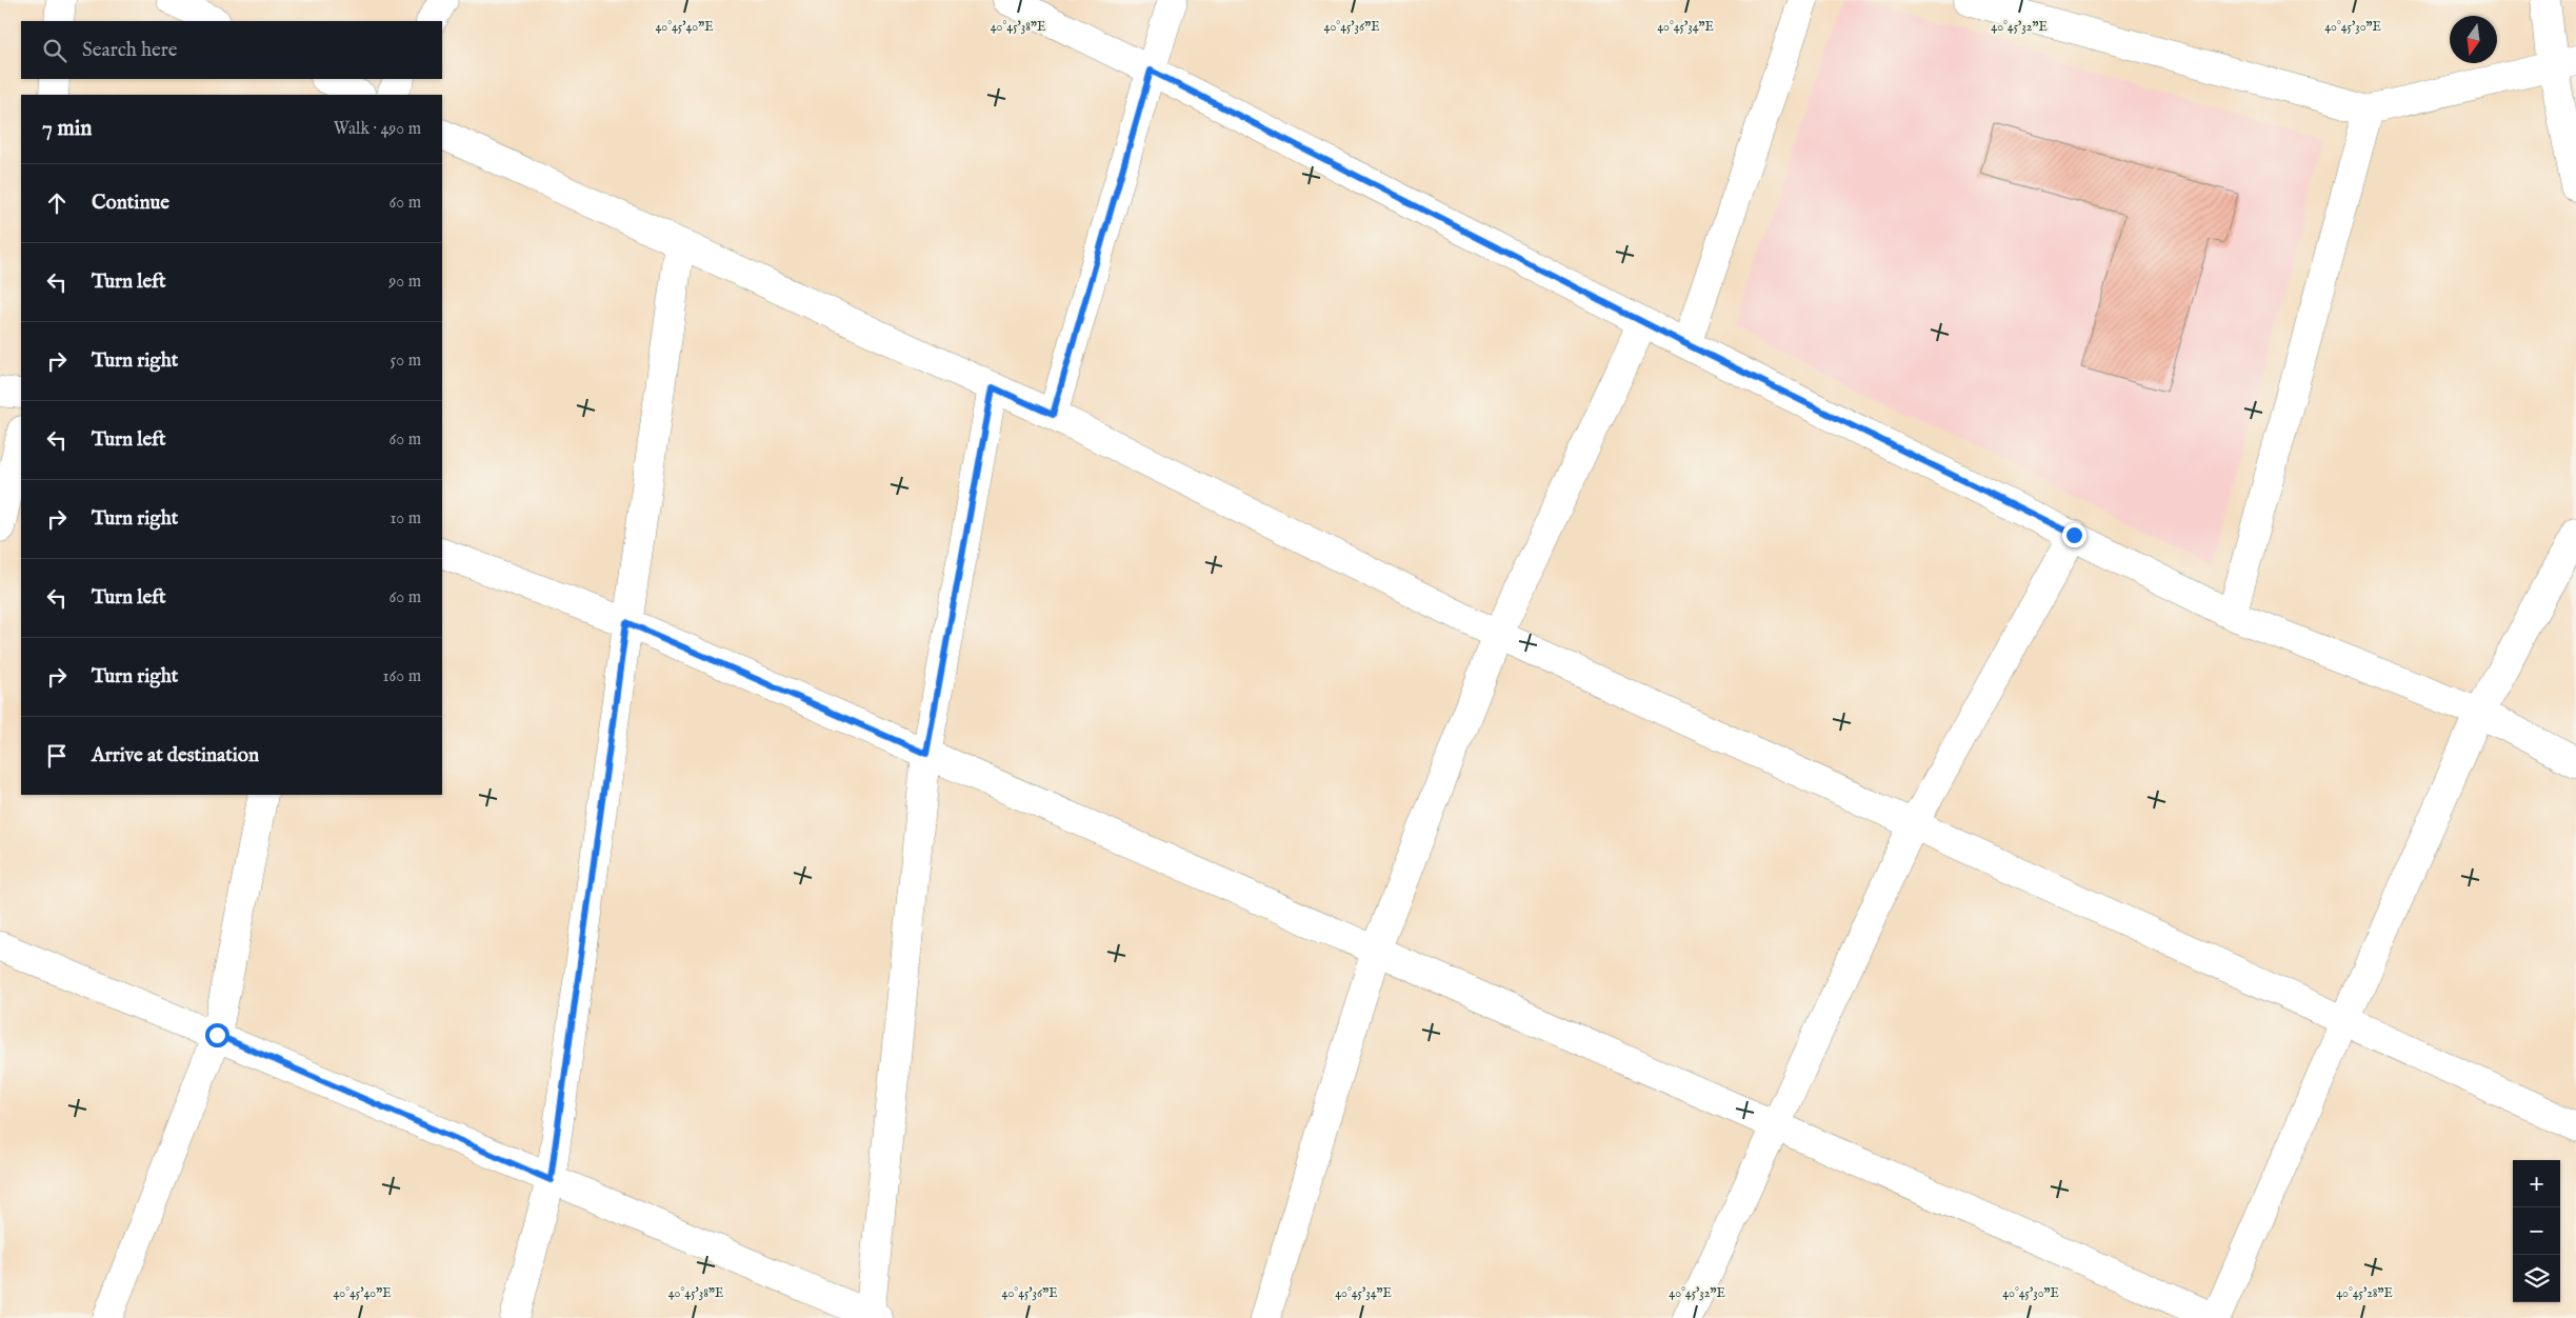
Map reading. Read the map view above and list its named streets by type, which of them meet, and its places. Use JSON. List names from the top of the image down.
{
  "north": "bottom",
  "page": {
    "search": "Search here",
    "heading": ["7 min", "Walk · 490 m"],
    "list": [
      ["Continue", "60 m"],
      ["Turn left", "90 m"],
      ["Turn right", "50 m"],
      ["Turn left", "60 m"],
      ["Turn right", "10 m"],
      ["Turn left", "60 m"],
      ["Turn right", "160 m"],
      "Arrive at destination"
    ],
    "map_buttons": ["+", "−"]
  },
  "coordinates": [
    "40°45'40\"E",
    "40°45'38\"E",
    "40°45'36\"E",
    "40°45'34\"E",
    "40°45'32\"E",
    "40°45'30\"E",
    "40°45'28\"E"
  ]
}
